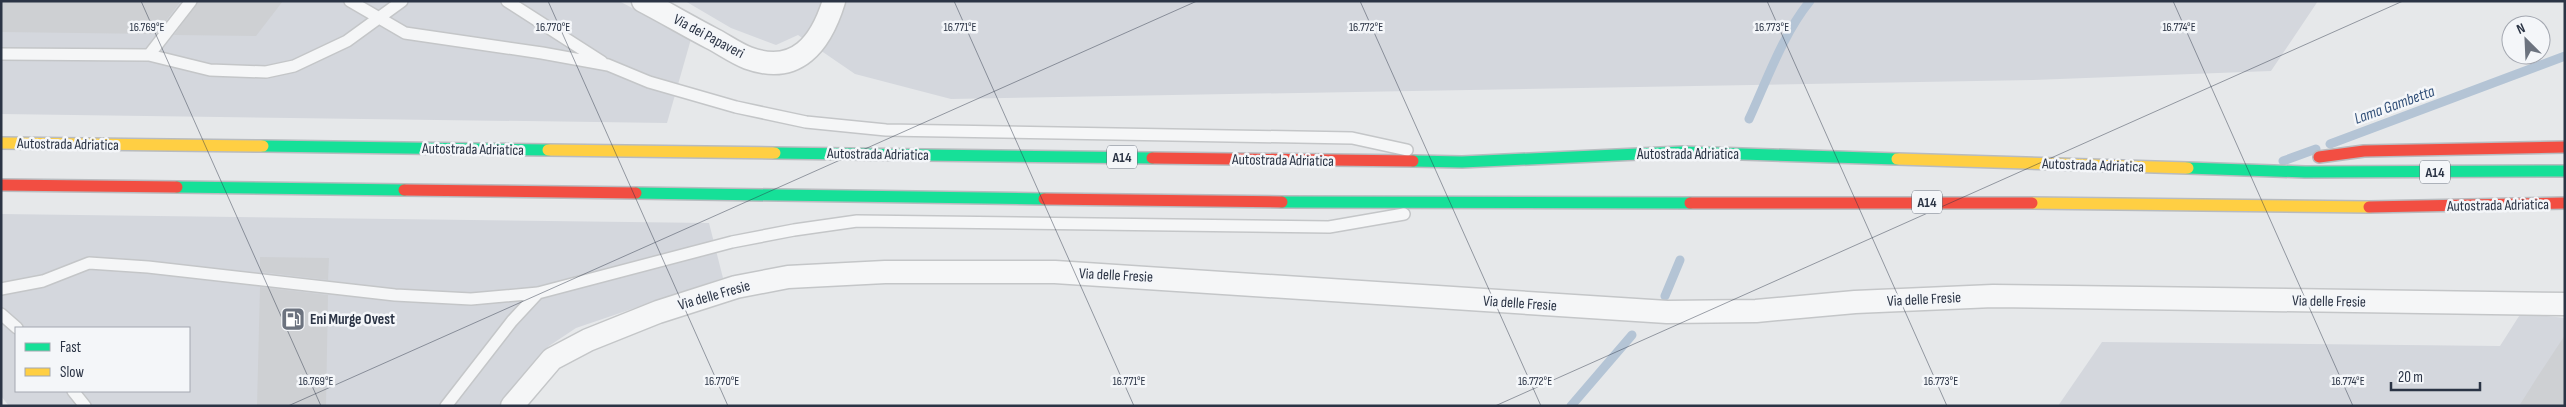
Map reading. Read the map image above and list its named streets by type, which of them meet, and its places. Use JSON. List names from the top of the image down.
{
  "streets": {
    "highway": ["Autostrada Adriatica", "A14"],
    "street": ["Via dei Papaveri", "Via delle Fresie"]
  },
  "crossings": [
    ["Autostrada Adriatica", "A14"]
  ],
  "water": ["Lama Gambetta"],
  "places": {
    "fuel station": ["Eni Murge Ovest"]
  },
  "legend": ["Fast", "Slow"],
  "scale_bar": "20 m",
  "north": "top left",
  "coordinates": [
    "16.773°E",
    "16.774°E",
    "16.769°E",
    "16.770°E",
    "16.771°E",
    "16.772°E"
  ]
}
